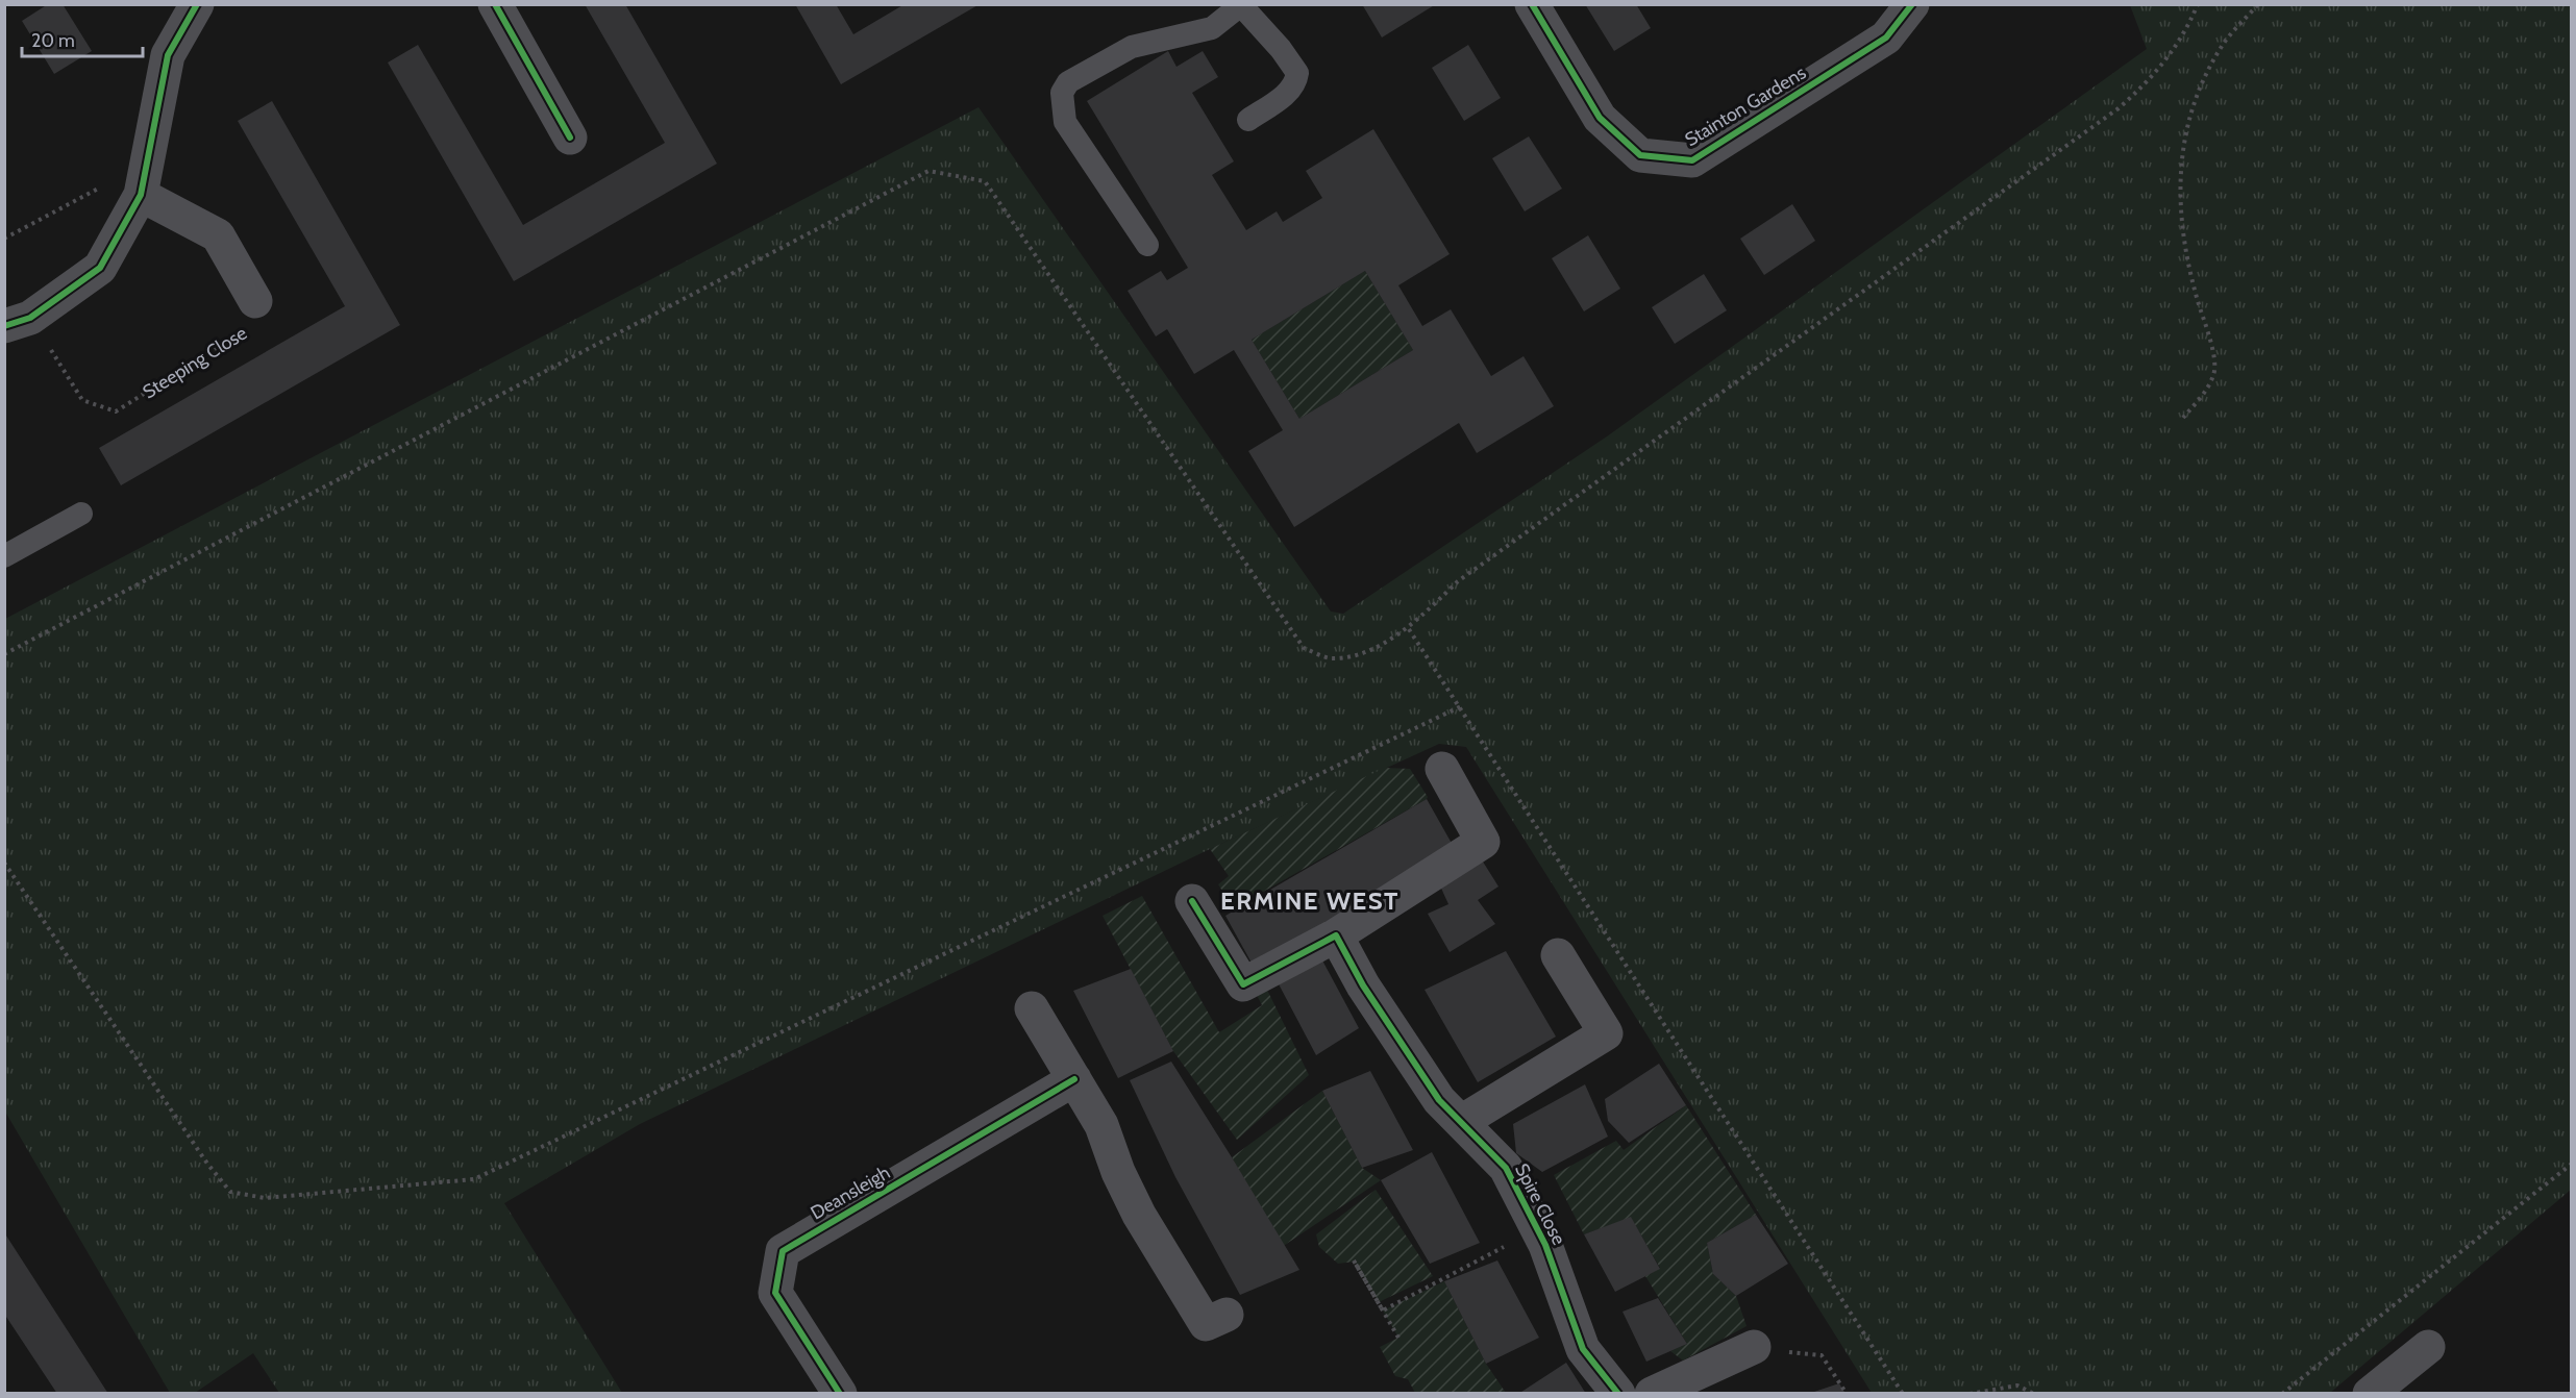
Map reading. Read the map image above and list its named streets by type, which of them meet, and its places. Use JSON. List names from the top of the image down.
{
  "streets": {
    "street": [
      "Stainton Gardens",
      "Steeping Close",
      "Deansleigh",
      "Spire Close"
    ]
  },
  "districts": ["ERMINE WEST"],
  "scale_bar": "20 m"
}
